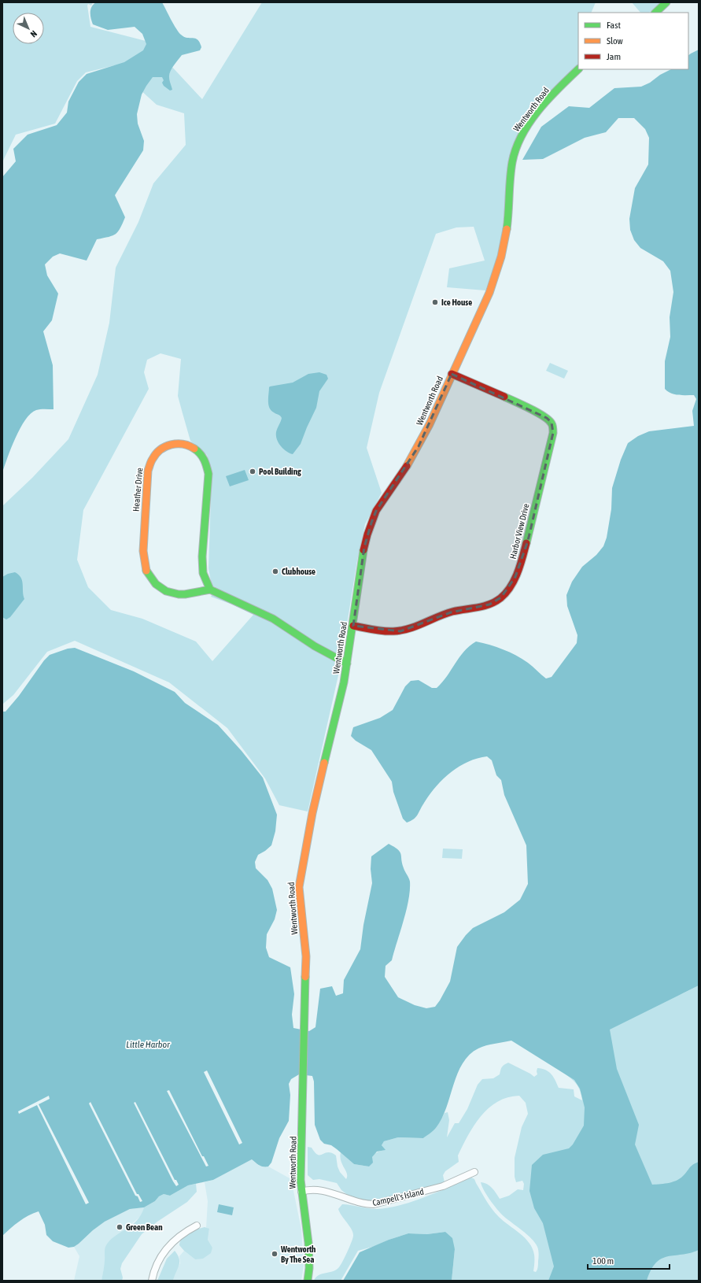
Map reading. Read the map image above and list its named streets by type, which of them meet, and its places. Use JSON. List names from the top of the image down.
{
  "streets": {
    "main road": ["Wentworth Road", "Heather Drive", "Harbor View Drive"],
    "street": ["Campell's Island"]
  },
  "crossings": [
    ["Wentworth Road", "Harbor View Drive"],
    ["Wentworth Road", "Campell's Island"]
  ],
  "water": ["Little Harbor"],
  "places": [
    "Ice House",
    "Pool Building",
    "Clubhouse",
    "Green Bean",
    "Wentworth By The Sea"
  ],
  "legend": ["Fast", "Slow", "Jam"],
  "scale_bar": "100 m",
  "north": "bottom right"
}
